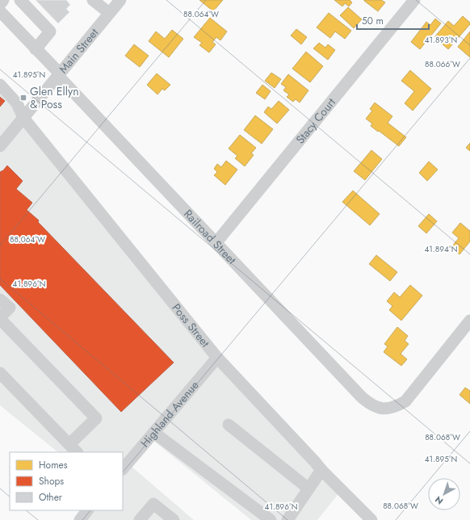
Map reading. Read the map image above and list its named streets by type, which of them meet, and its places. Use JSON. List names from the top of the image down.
{
  "streets": {
    "street": [
      "Main Street",
      "Stacy Court",
      "Railroad Street",
      "Poss Street",
      "Highland Avenue"
    ]
  },
  "crossings": [
    ["Main Street", "Railroad Street"],
    ["Main Street", "Poss Street"],
    ["Stacy Court", "Railroad Street"],
    ["Poss Street", "Highland Avenue"]
  ],
  "places": {
    "transit": ["Glen Ellyn & Poss"]
  },
  "legend": ["Homes", "Shops", "Other"],
  "scale_bar": "50 m",
  "north": "bottom left",
  "coordinates": [
    "88.064°W",
    "41.893°N",
    "88.066°W",
    "41.895°N",
    "41.894°N",
    "41.896°N",
    "88.068°W"
  ]
}
